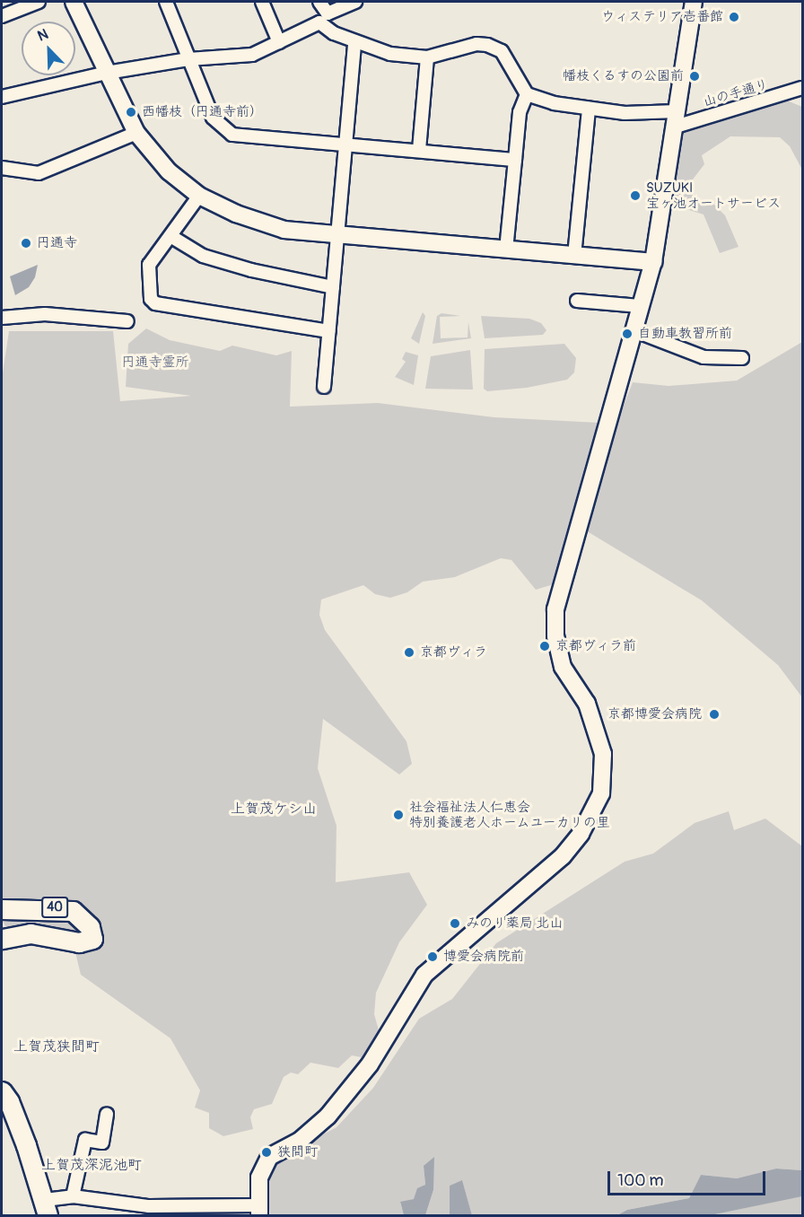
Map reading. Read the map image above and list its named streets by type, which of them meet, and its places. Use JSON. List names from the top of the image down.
{
  "streets": {
    "main road": ["40"],
    "street": ["山の手通り"]
  },
  "districts": ["上賀茂ケシ山", "上賀茂狭間町", "上賀茂深泥池町"],
  "parks": ["円通寺霊所"],
  "places": [
    "ウィステリア壱番館",
    "幡枝くるすの公園前",
    "西幡枝（円通寺前）",
    "SUZUKI 宝ヶ池オートサービス",
    "円通寺",
    "自動車教習所前",
    "京都ヴィラ前",
    "京都ヴィラ",
    "京都博愛会病院",
    "社会福祉法人仁恵会 特別養護老人ホームユーカリの里",
    "みのり薬局 北山",
    "博愛会病院前",
    "狭間町"
  ],
  "scale_bar": "100 m",
  "north": "top left"
}
